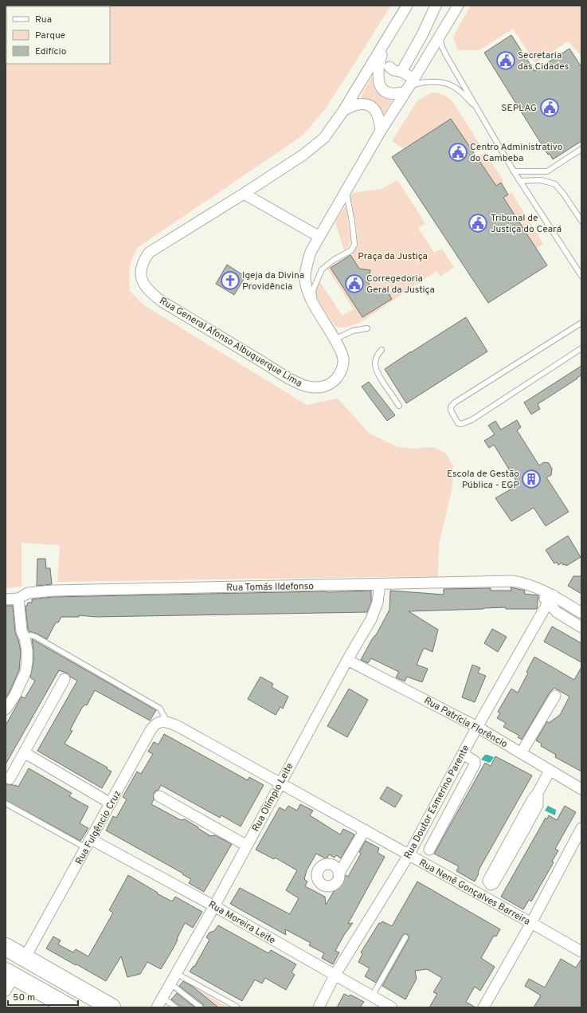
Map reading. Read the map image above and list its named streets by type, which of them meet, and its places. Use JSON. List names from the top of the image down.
{
  "streets": {
    "street": [
      "Rua General Afonso Albuquerque Lima",
      "Rua Tomás Ildefonso",
      "Rua Patrícia Florêncio",
      "Rua Olímpio Leite",
      "Rua Doutor Esmerino Parente",
      "Rua Fulgêncio Cruz",
      "Rua Nenê Gonçalves Barreira",
      "Rua Moreira Leite"
    ]
  },
  "crossings": [
    ["Rua Tomás Ildefonso", "Rua Olímpio Leite"],
    ["Rua Tomás Ildefonso", "Rua Doutor Esmerino Parente"],
    ["Rua Patrícia Florêncio", "Rua Olímpio Leite"],
    ["Rua Patrícia Florêncio", "Rua Doutor Esmerino Parente"],
    ["Rua Olímpio Leite", "Rua Nenê Gonçalves Barreira"],
    ["Rua Olímpio Leite", "Rua Moreira Leite"],
    ["Rua Doutor Esmerino Parente", "Rua Nenê Gonçalves Barreira"],
    ["Rua Doutor Esmerino Parente", "Rua Moreira Leite"],
    ["Rua Fulgêncio Cruz", "Rua Nenê Gonçalves Barreira"],
    ["Rua Fulgêncio Cruz", "Rua Moreira Leite"]
  ],
  "parks": ["Praça da Justiça"],
  "places": {
    "public building": [
      "Secretaria das Cidades",
      "SEPLAG",
      "Centro Administrativo do Cambeba",
      "Tribunal de Justiça do Ceará",
      "Corregedoria Geral da Justiça"
    ],
    "church": ["Igeja da Divina Providência"],
    "building": ["Escola de Gestão Pública - EGP"]
  },
  "legend": ["Rua", "Parque", "Edifício"],
  "scale_bar": "50 m"
}
